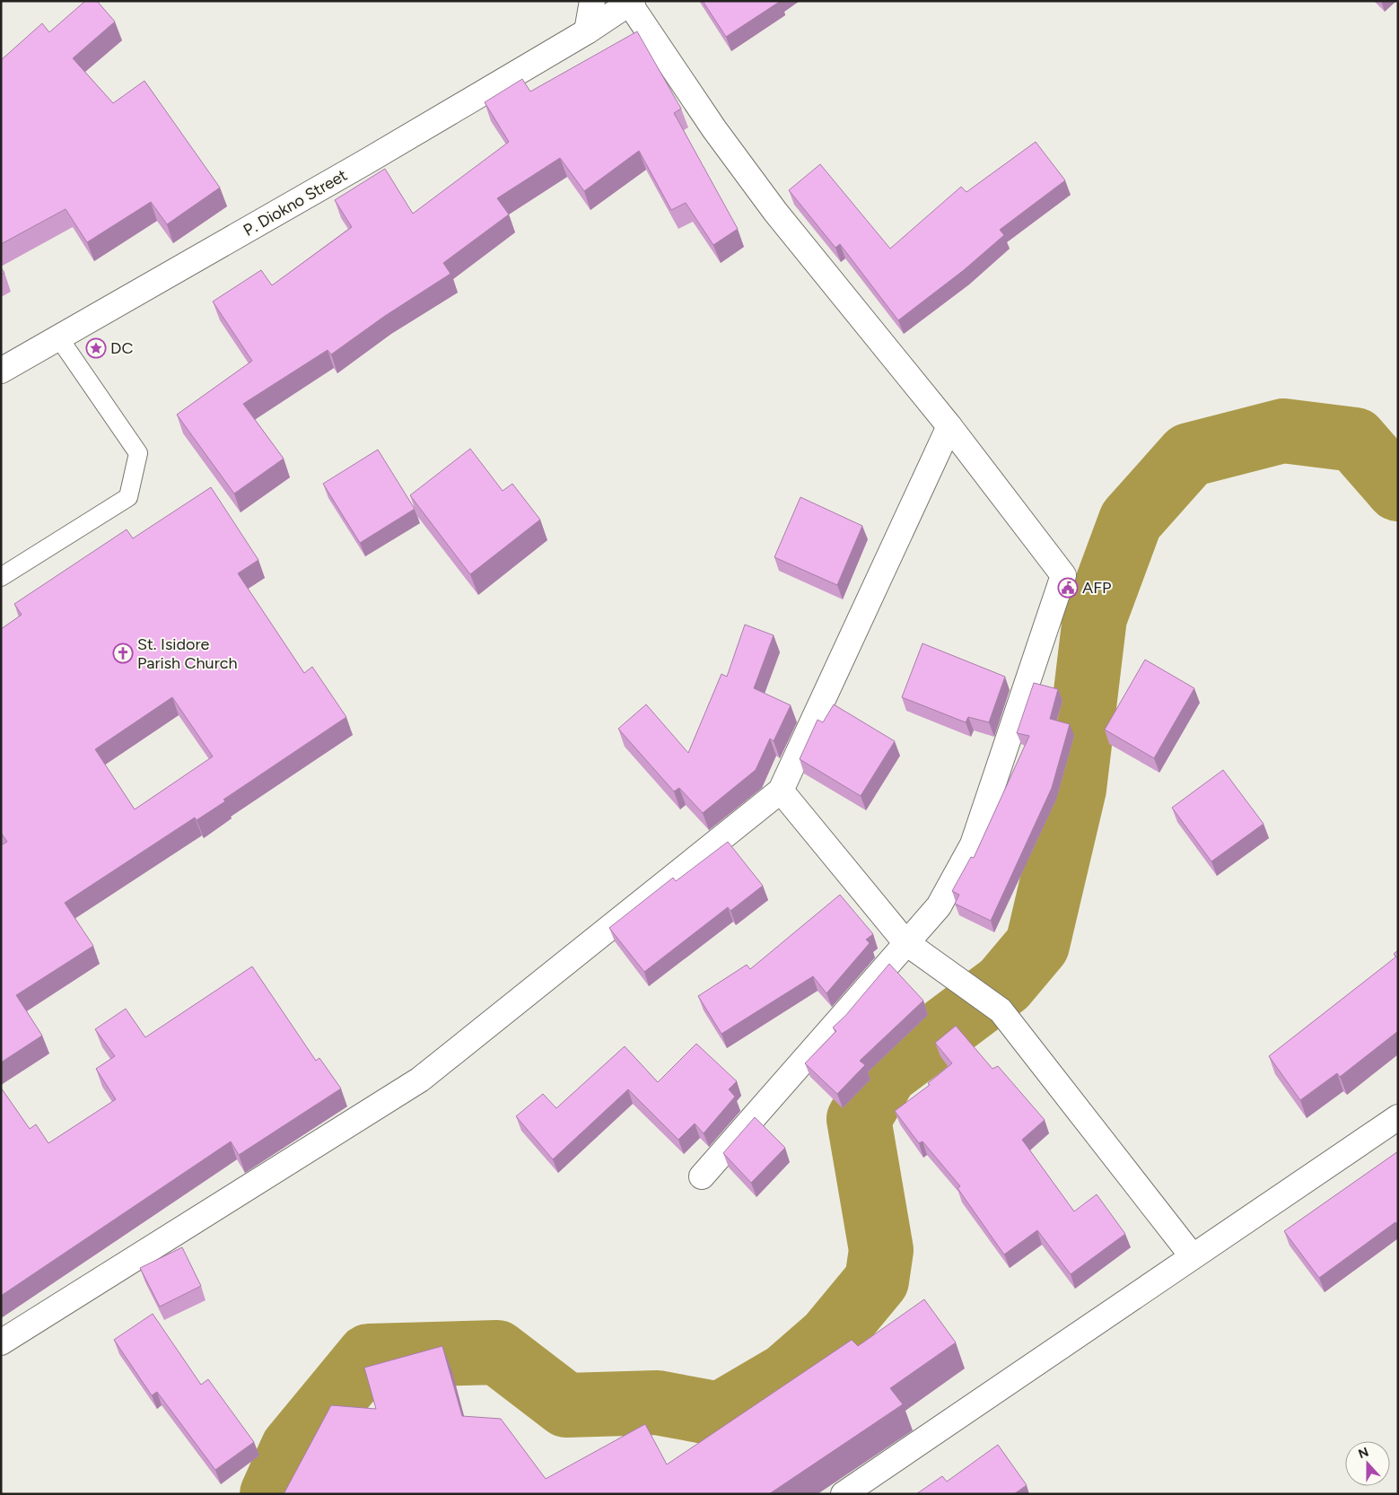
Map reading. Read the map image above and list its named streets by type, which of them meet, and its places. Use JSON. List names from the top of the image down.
{
  "streets": {
    "street": ["P. Diokno Street"]
  },
  "places": {
    "place": ["DC"],
    "public building": ["AFP"],
    "church": ["St. Isidore Parish Church"]
  },
  "north": "top"
}
